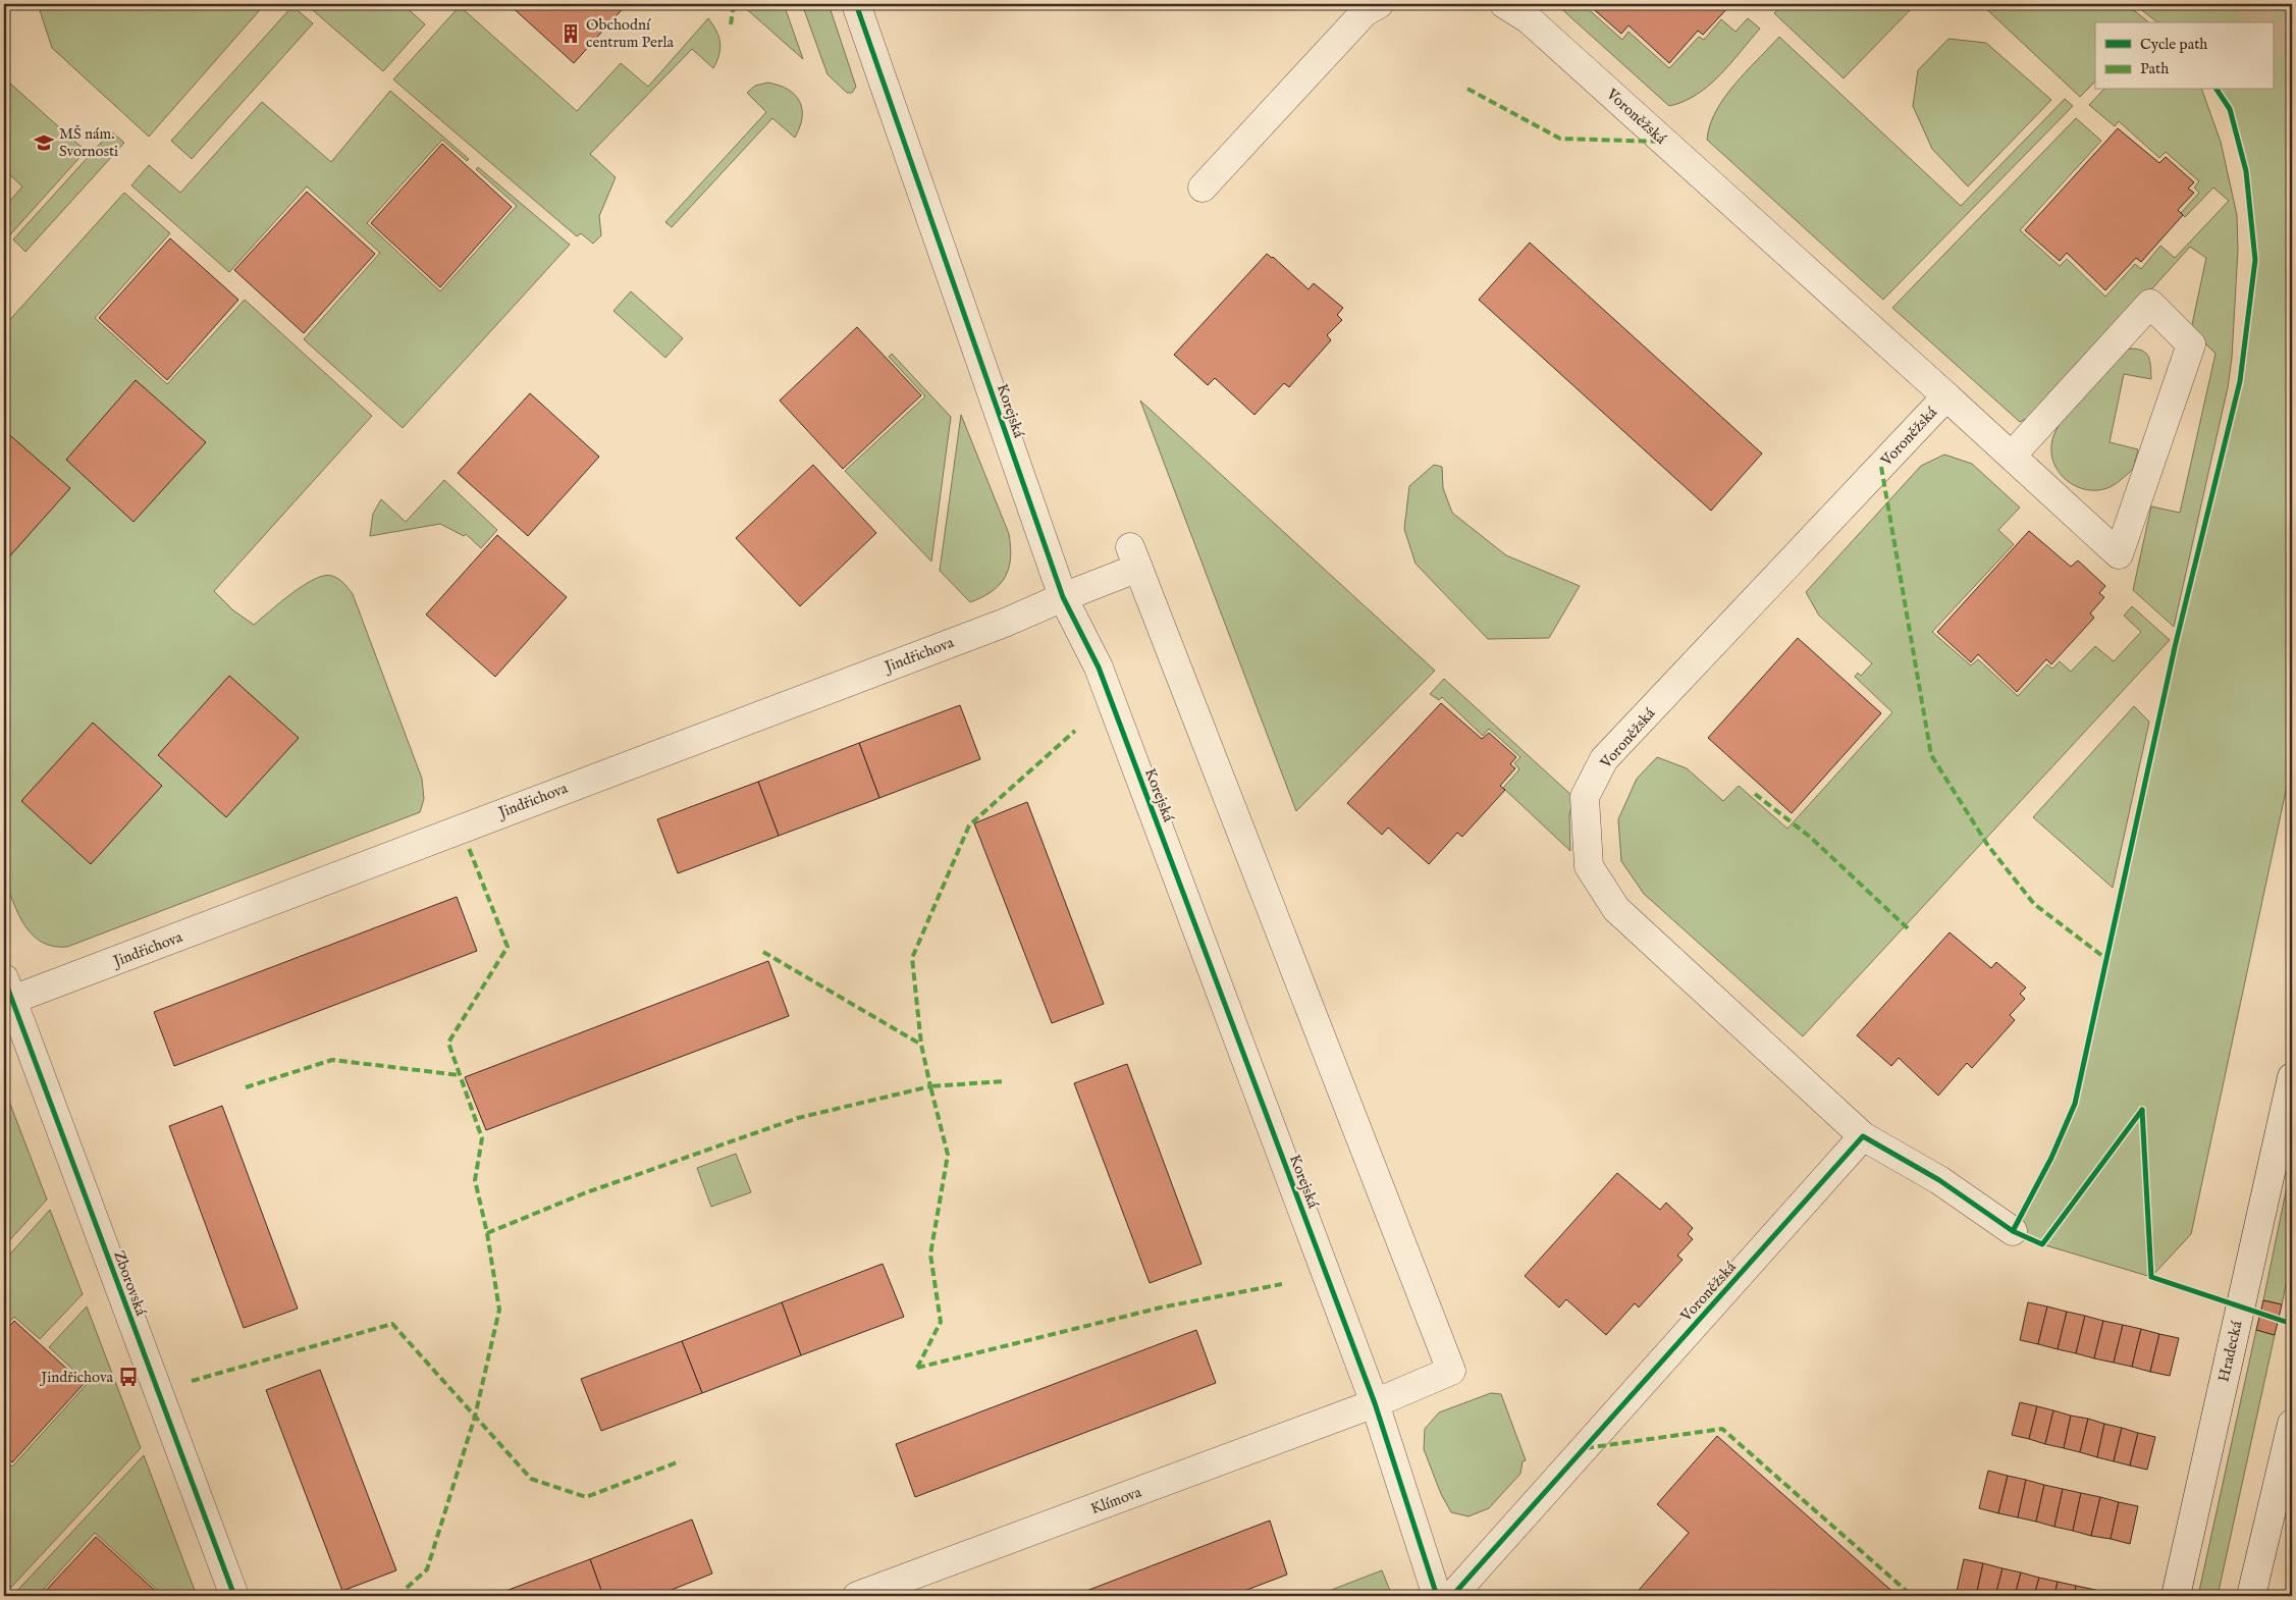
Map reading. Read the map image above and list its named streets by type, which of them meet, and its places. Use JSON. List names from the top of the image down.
{
  "streets": {
    "street": [
      "Voroněžská",
      "Korejská",
      "Jindřichova",
      "Zborovská",
      "Hradecká",
      "Klímova"
    ]
  },
  "crossings": [
    ["Korejská", "Jindřichova"],
    ["Korejská", "Klímova"],
    ["Jindřichova", "Zborovská"],
    ["Jindřichova", "Klímova"]
  ],
  "places": {
    "building": ["Obchodní centrum Perla"],
    "school or university": ["MŠ nám. Svornosti"],
    "bus stop": ["Jindřichova"]
  },
  "legend": ["Cycle path", "Path"]
}
